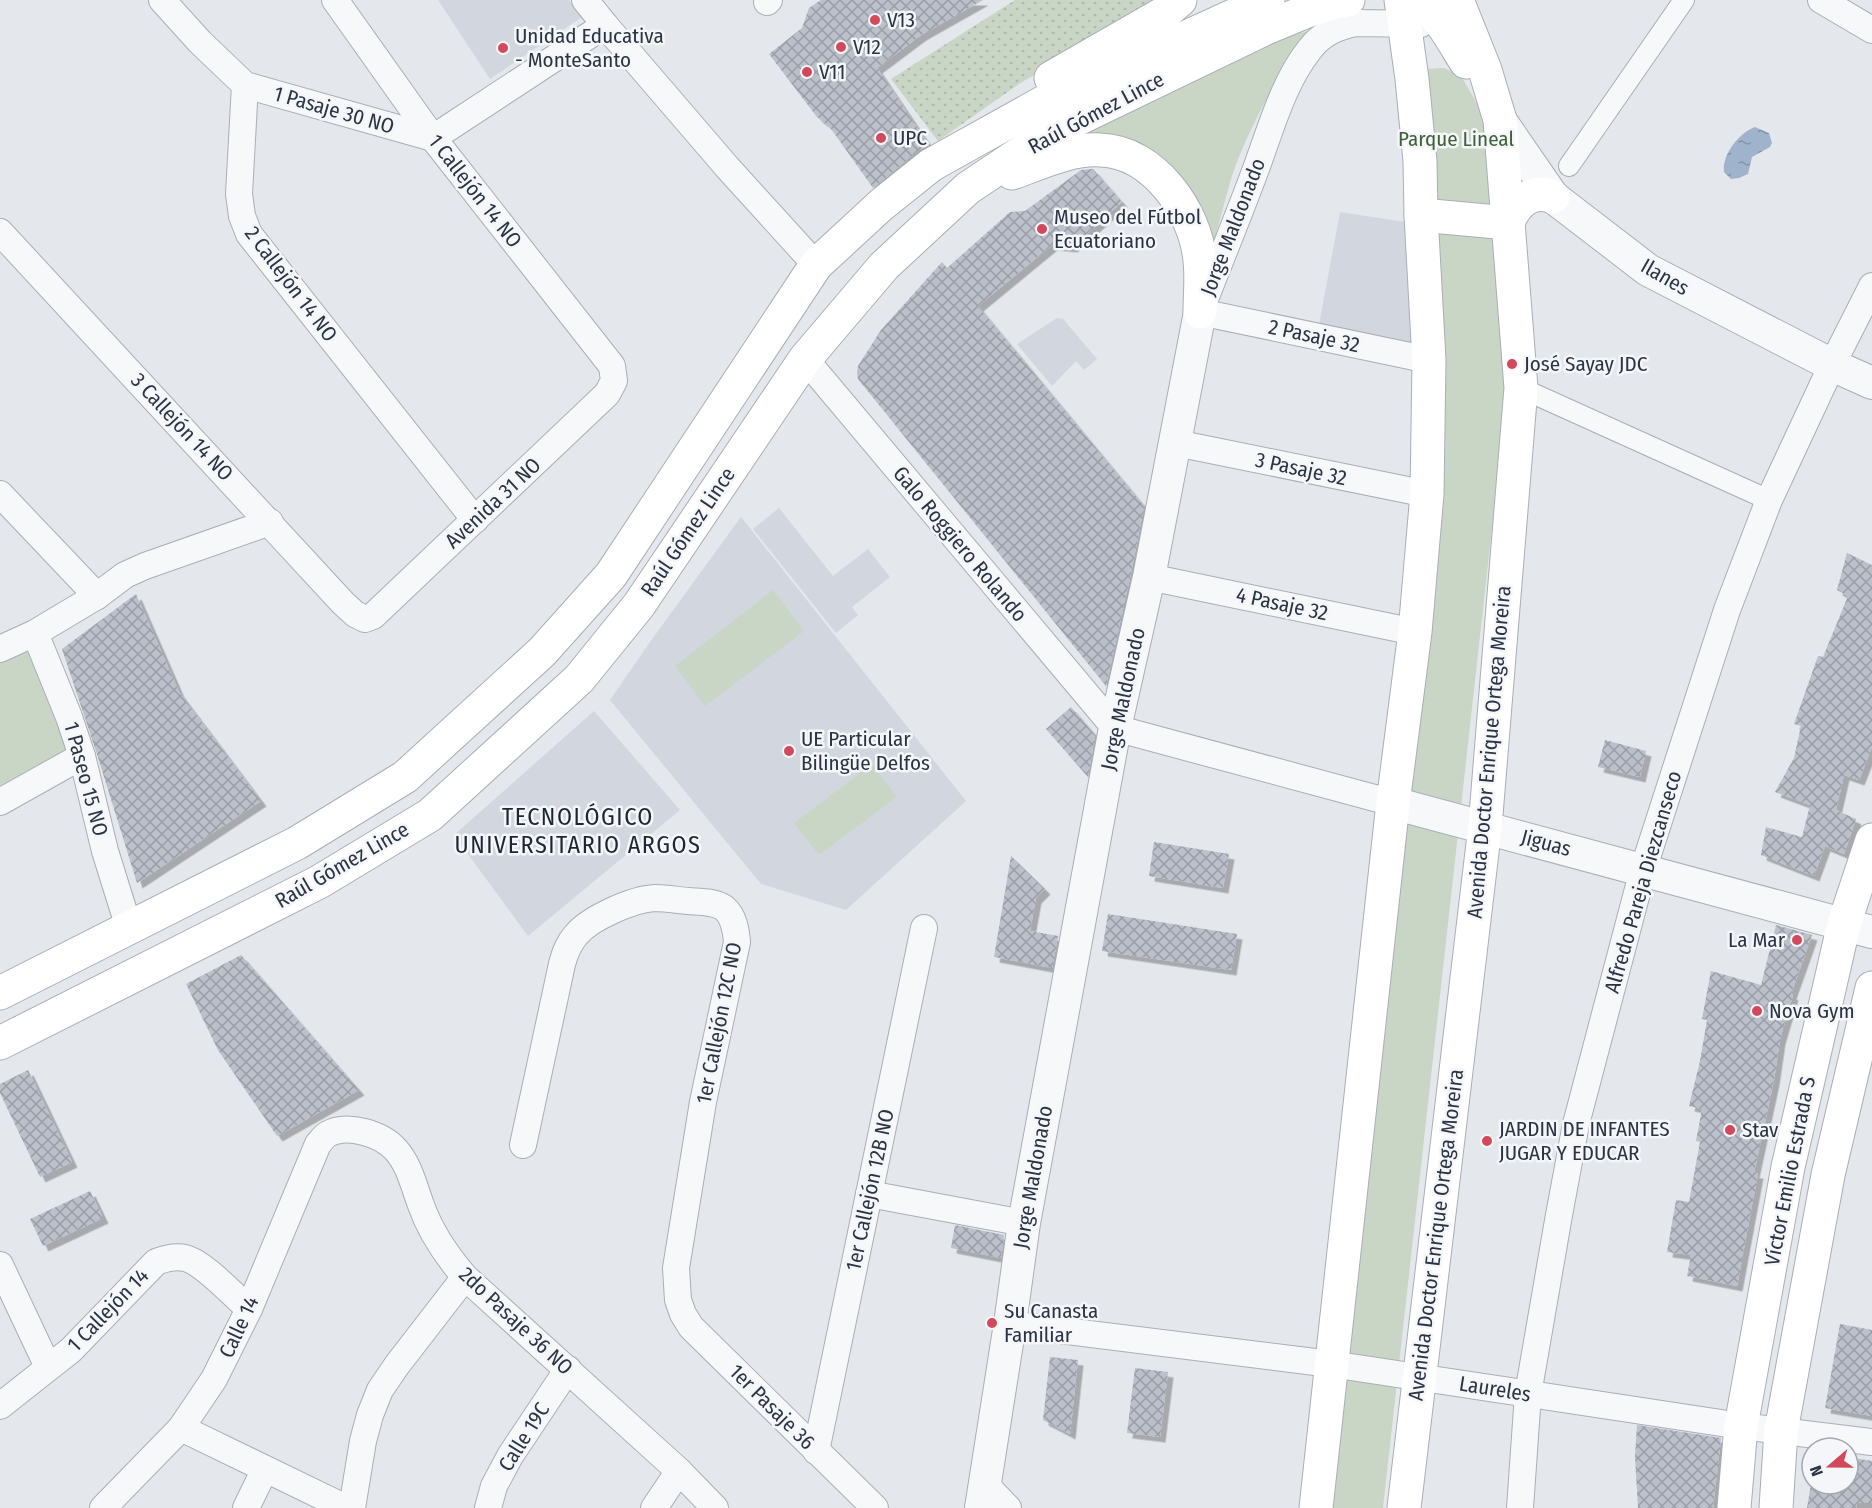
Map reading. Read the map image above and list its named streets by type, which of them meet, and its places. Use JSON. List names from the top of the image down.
{
  "streets": {
    "main road": ["Raúl Gómez Lince", "Avenida Doctor Enrique Ortega Moreira", "Víctor Emilio Estrada S"],
    "street": [
      "1 Pasaje 30 NO",
      "1 Callejón 14 NO",
      "Jorge Maldonado",
      "Ilanes",
      "2 Callejón 14 NO",
      "2 Pasaje 32",
      "3 Callejón 14 NO",
      "3 Pasaje 32",
      "Avenida 31 NO",
      "Galo Roggiero Rolando",
      "4 Pasaje 32",
      "1 Paseo 15 NO",
      "Jiguas",
      "Alfredo Pareja Diezcanseco",
      "1er Callejón 12C NO",
      "1er Callejón 12B NO",
      "1 Callejón 14",
      "2do Pasaje 36 NO",
      "Calle 14",
      "Laureles",
      "1er Pasaje 36",
      "Calle 19C"
    ]
  },
  "crossings": [
    ["1 Pasaje 30 NO", "1 Callejón 14 NO"],
    ["1 Pasaje 30 NO", "2 Callejón 14 NO"],
    ["Raúl Gómez Lince", "Galo Roggiero Rolando"],
    ["Raúl Gómez Lince", "1 Paseo 15 NO"],
    ["1 Callejón 14 NO", "Avenida 31 NO"],
    ["Jorge Maldonado", "2 Pasaje 32"],
    ["Jorge Maldonado", "3 Pasaje 32"],
    ["Jorge Maldonado", "Galo Roggiero Rolando"],
    ["Jorge Maldonado", "4 Pasaje 32"],
    ["Jorge Maldonado", "Jiguas"],
    ["Jorge Maldonado", "Laureles"],
    ["Ilanes", "Avenida Doctor Enrique Ortega Moreira"],
    ["Ilanes", "Alfredo Pareja Diezcanseco"],
    ["2 Callejón 14 NO", "Avenida 31 NO"],
    ["3 Callejón 14 NO", "Avenida 31 NO"],
    ["Galo Roggiero Rolando", "Jiguas"],
    ["Avenida Doctor Enrique Ortega Moreira", "Jiguas"],
    ["Avenida Doctor Enrique Ortega Moreira", "Laureles"],
    ["Jiguas", "Alfredo Pareja Diezcanseco"],
    ["Jiguas", "Víctor Emilio Estrada S"],
    ["Alfredo Pareja Diezcanseco", "Laureles"],
    ["1er Callejón 12C NO", "1er Pasaje 36"],
    ["Víctor Emilio Estrada S", "Laureles"],
    ["1er Callejón 12B NO", "1er Pasaje 36"],
    ["1 Callejón 14", "Calle 14"],
    ["2do Pasaje 36 NO", "Calle 14"],
    ["2do Pasaje 36 NO", "Calle 19C"]
  ],
  "districts": ["TECNOLÓGICO UNIVERSITARIO ARGOS"],
  "parks": ["Parque Lineal"],
  "places": [
    "V13",
    "V12",
    "Unidad Educativa - MonteSanto",
    "V11",
    "UPC",
    "Museo del Fútbol Ecuatoriano",
    "José Sayay JDC",
    "UE Particular Bilingüe Delfos",
    "La Mar",
    "Nova Gym",
    "Stav",
    "JARDIN DE INFANTES JUGAR Y EDUCAR",
    "Su Canasta Familiar"
  ],
  "north": "left"
}
